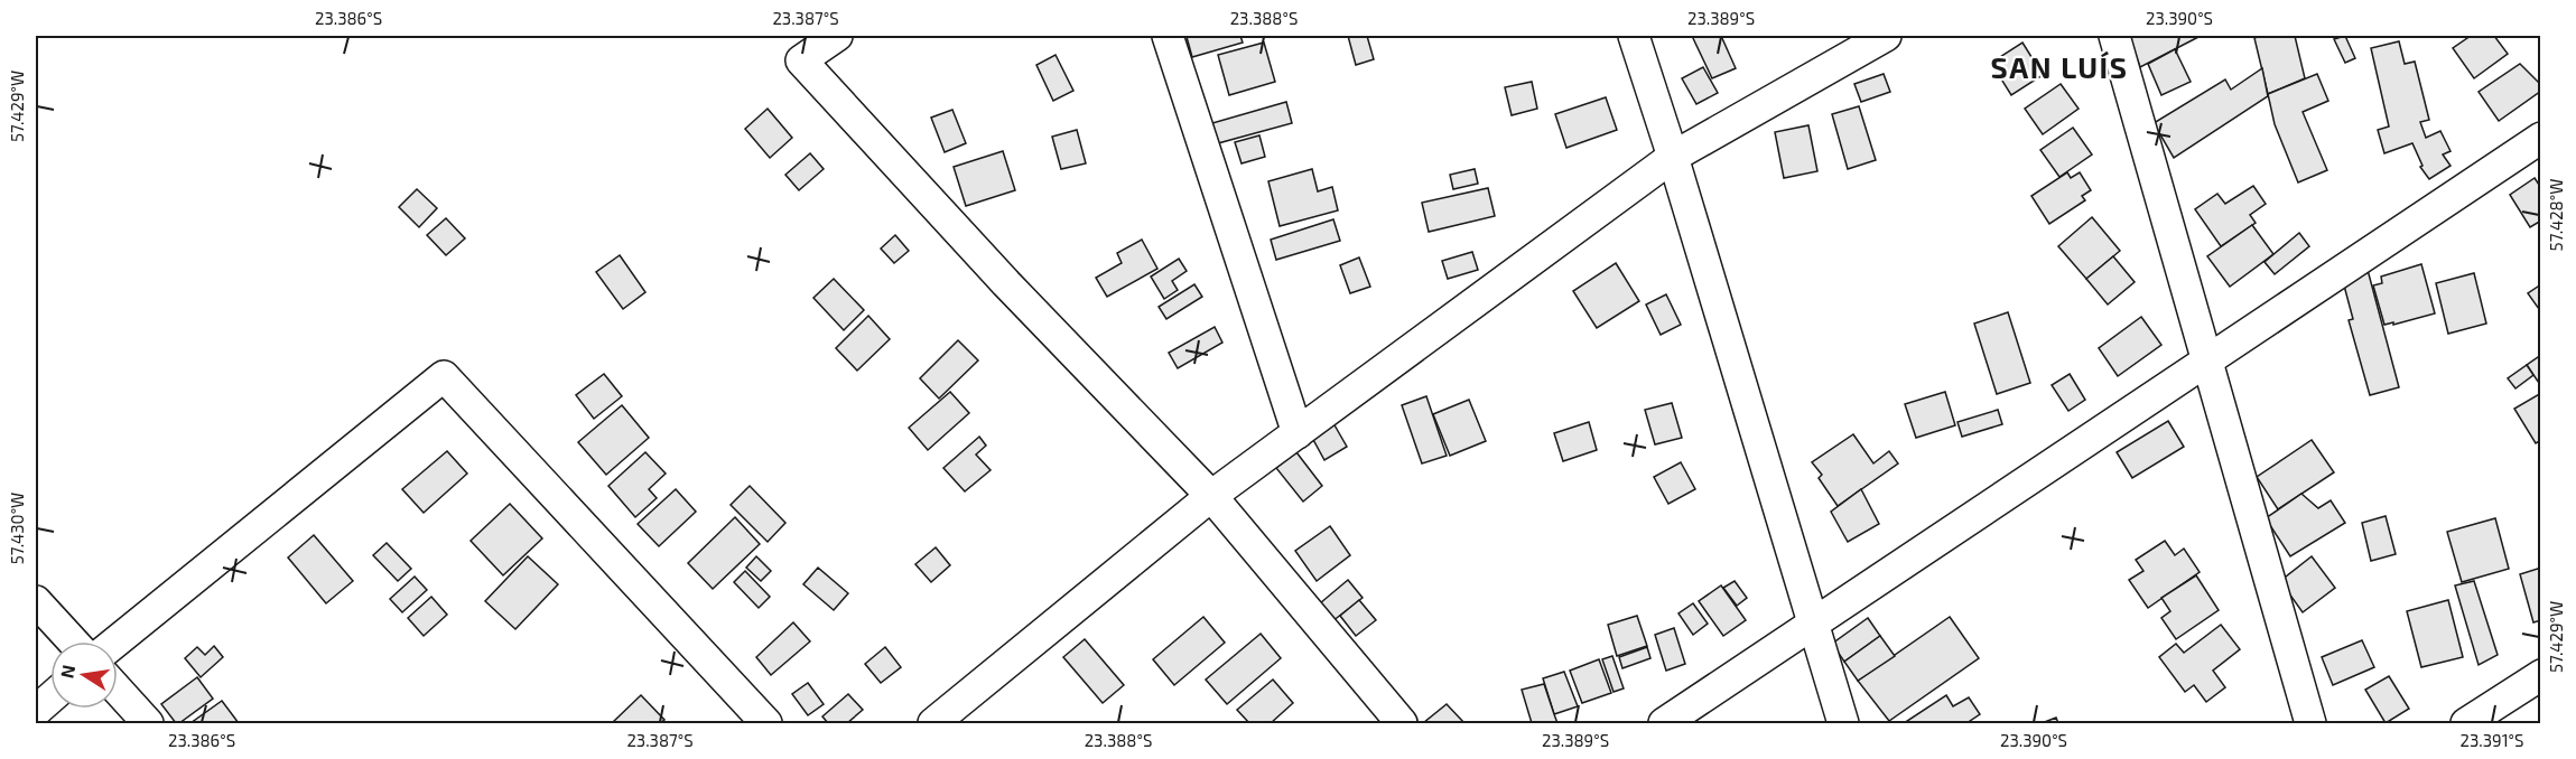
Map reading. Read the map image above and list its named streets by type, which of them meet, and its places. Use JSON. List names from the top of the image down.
{
  "districts": ["SAN LUÍS"],
  "north": "left",
  "coordinates": [
    "23.386°S",
    "23.387°S",
    "23.388°S",
    "23.389°S",
    "23.390°S",
    "57.429°W",
    "57.428°W",
    "57.430°W",
    "23.391°S"
  ]
}
